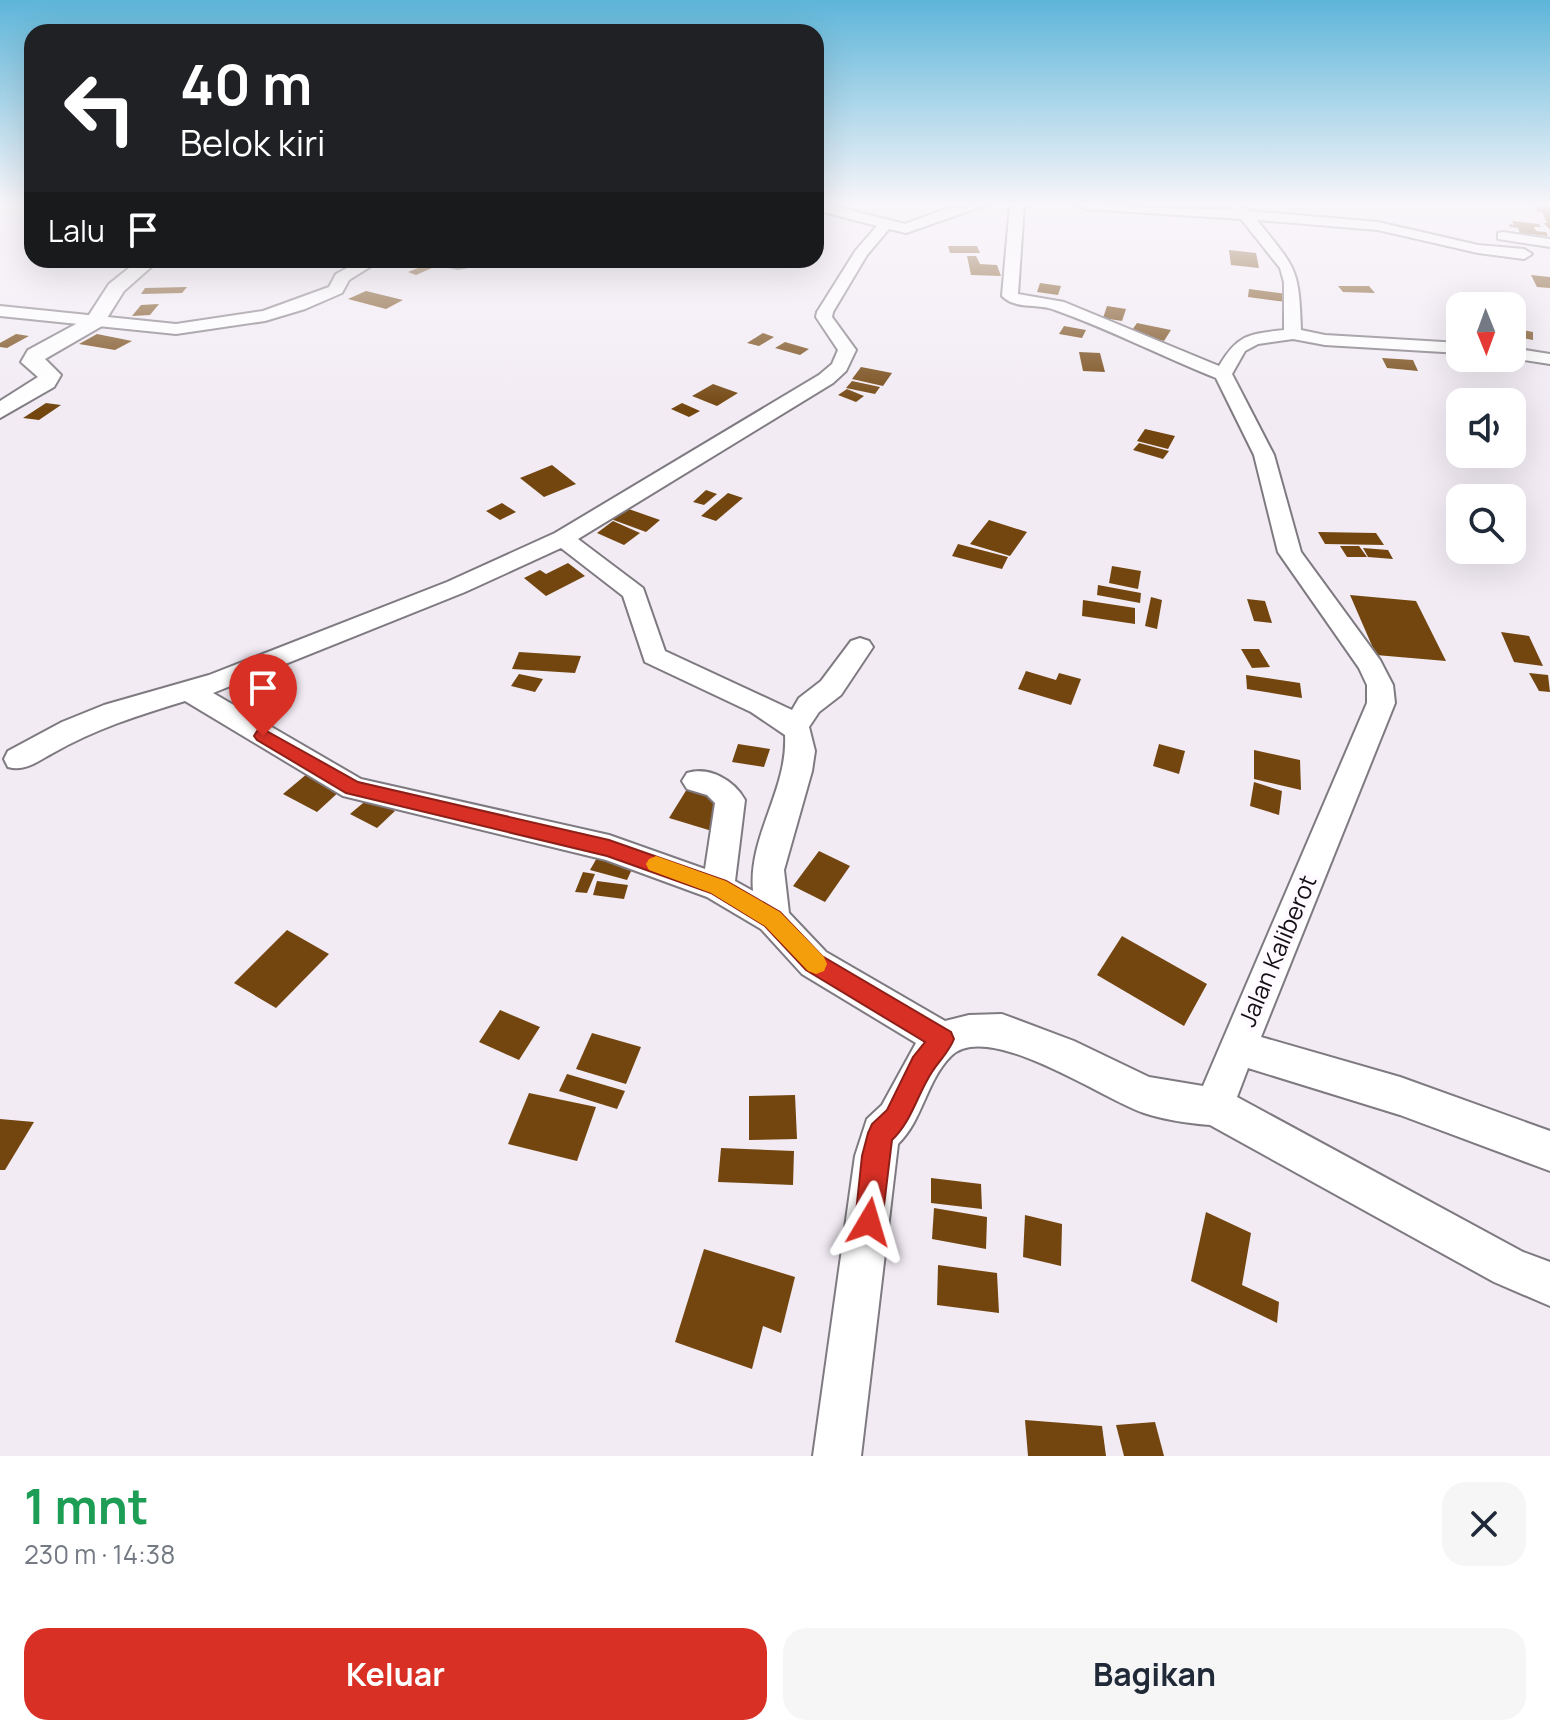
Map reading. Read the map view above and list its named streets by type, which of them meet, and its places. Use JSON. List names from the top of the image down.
{
  "streets": {
    "street": ["Jalan Kaliberot"]
  },
  "north": "bottom",
  "page": {
    "turn": ["40 m", "Belok kiri"],
    "then": "Lalu",
    "heading": ["1 mnt", "230 m · 14:38"],
    "buttons": ["Keluar", "Bagikan"]
  }
}
